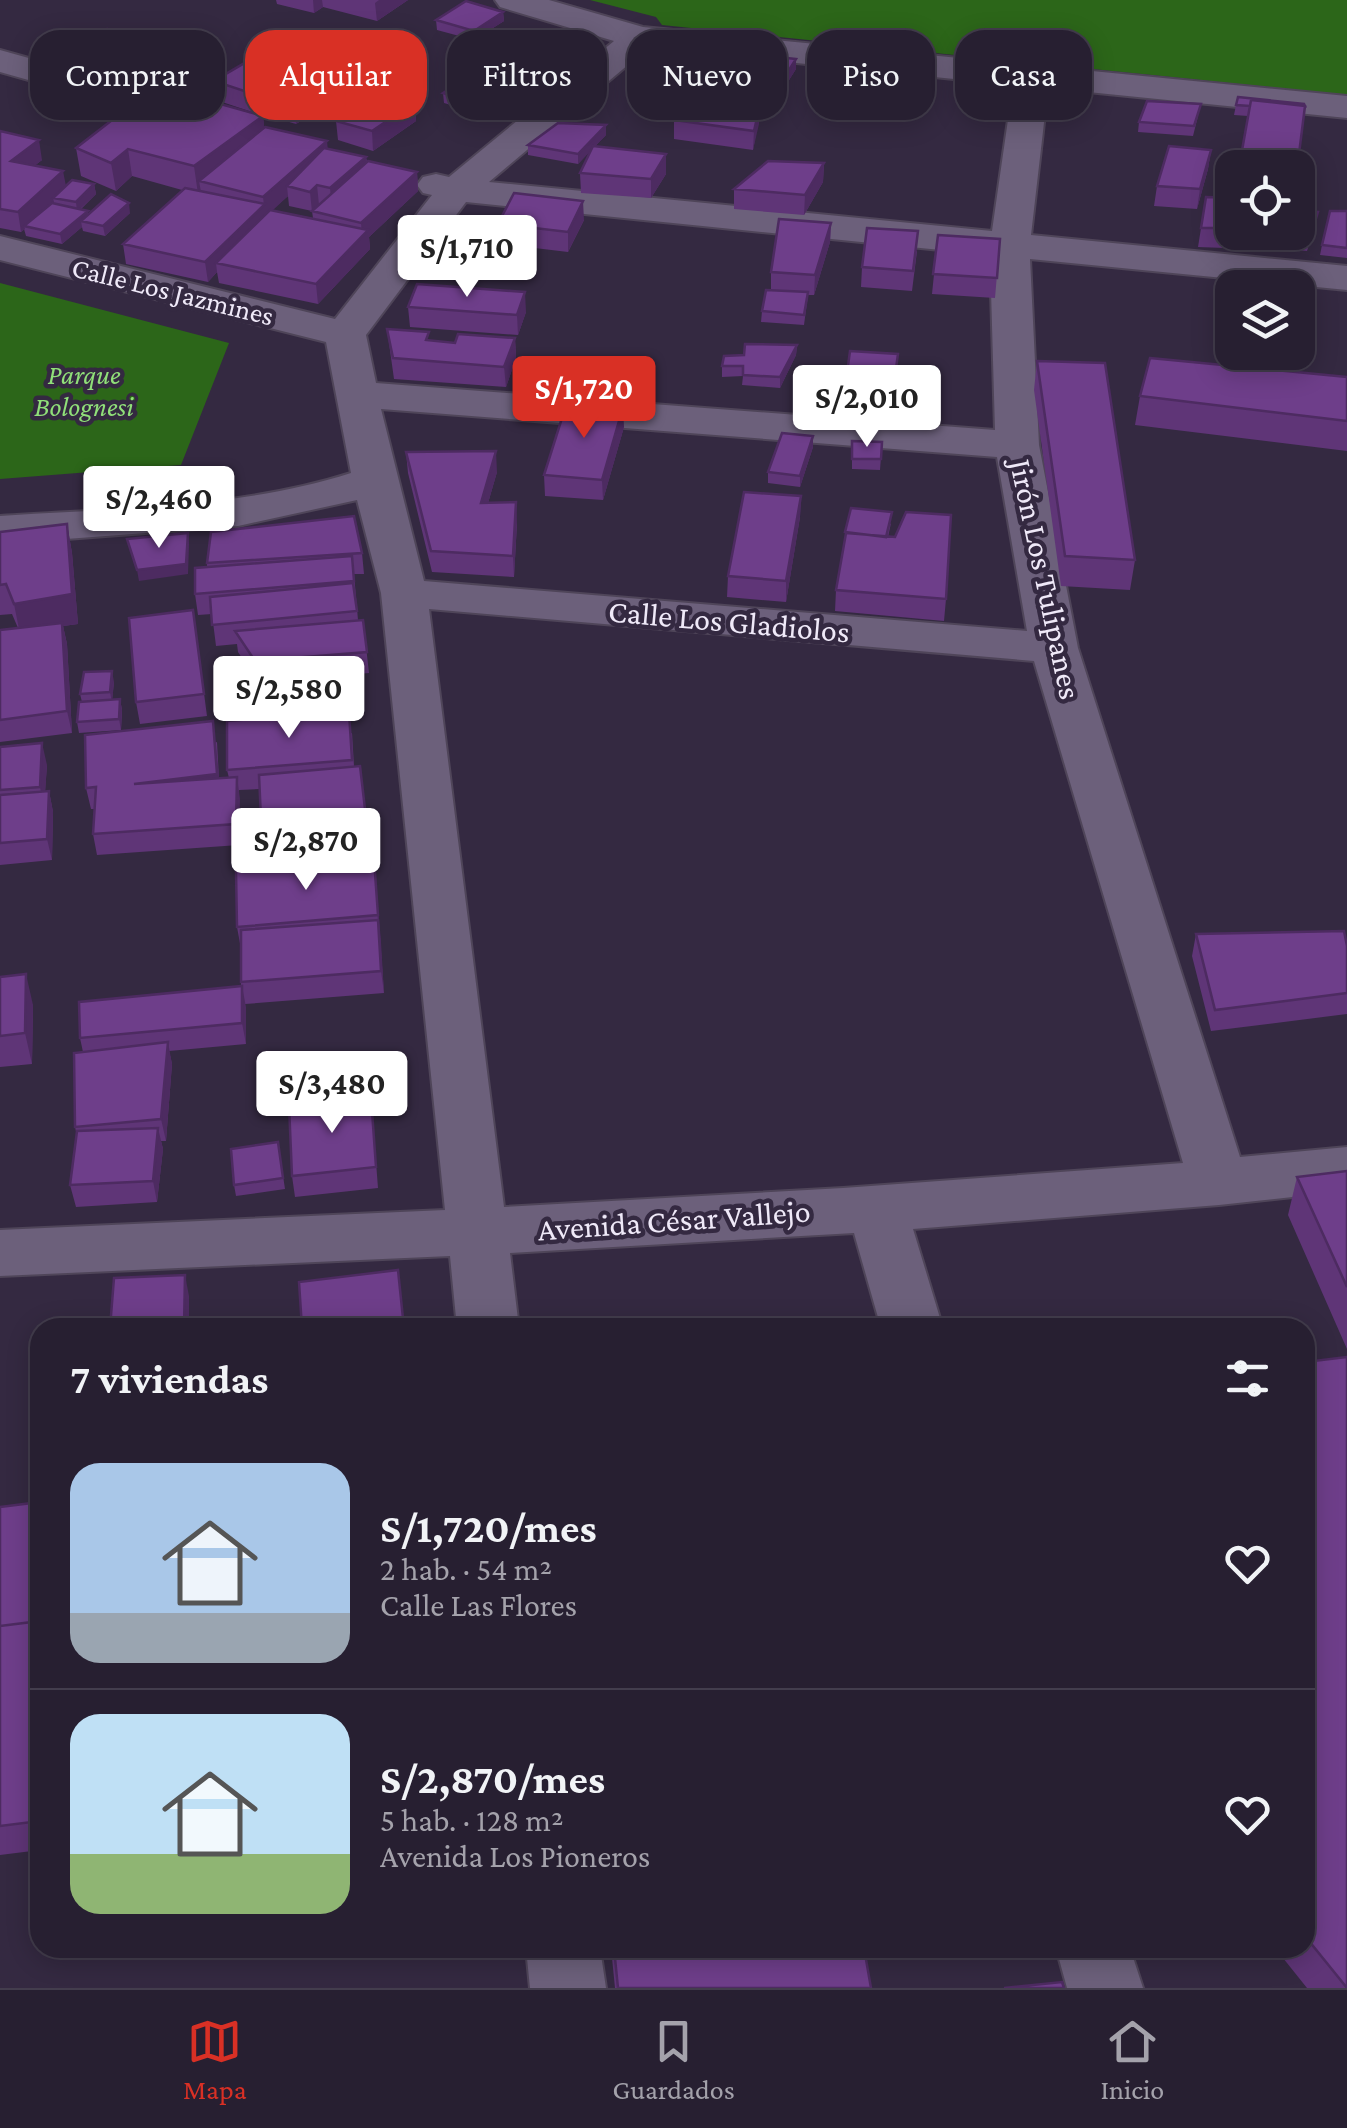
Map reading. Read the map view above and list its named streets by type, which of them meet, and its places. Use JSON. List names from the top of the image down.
{
  "streets": {
    "street": [
      "Calle Los Jazmines",
      "Jirón Los Tulipanes",
      "Calle Los Gladiolos",
      "Avenida César Vallejo"
    ]
  },
  "crossings": [
    ["Jirón Los Tulipanes", "Calle Los Gladiolos"],
    ["Jirón Los Tulipanes", "Avenida César Vallejo"]
  ],
  "parks": ["Parque Bolognesi"],
  "page": {
    "chip": [
      "Comprar",
      "Alquilar",
      "Filtros",
      "Nuevo",
      "Piso",
      "Casa"
    ],
    "price": [
      "S/1,710",
      "S/1,720",
      "S/2,010",
      "S/2,460",
      "S/2,580",
      "S/2,870",
      "S/3,480"
    ],
    "heading": "7 viviendas",
    "list": [
      {
        "name": "S/1,720/mes",
        "note": "2 hab. · 54 m² · Calle Las Flores"
      },
      {
        "name": "S/2,870/mes",
        "note": "5 hab. · 128 m² · Avenida Los Pioneros"
      }
    ],
    "tabs": ["Mapa", "Guardados", "Inicio"]
  }
}
